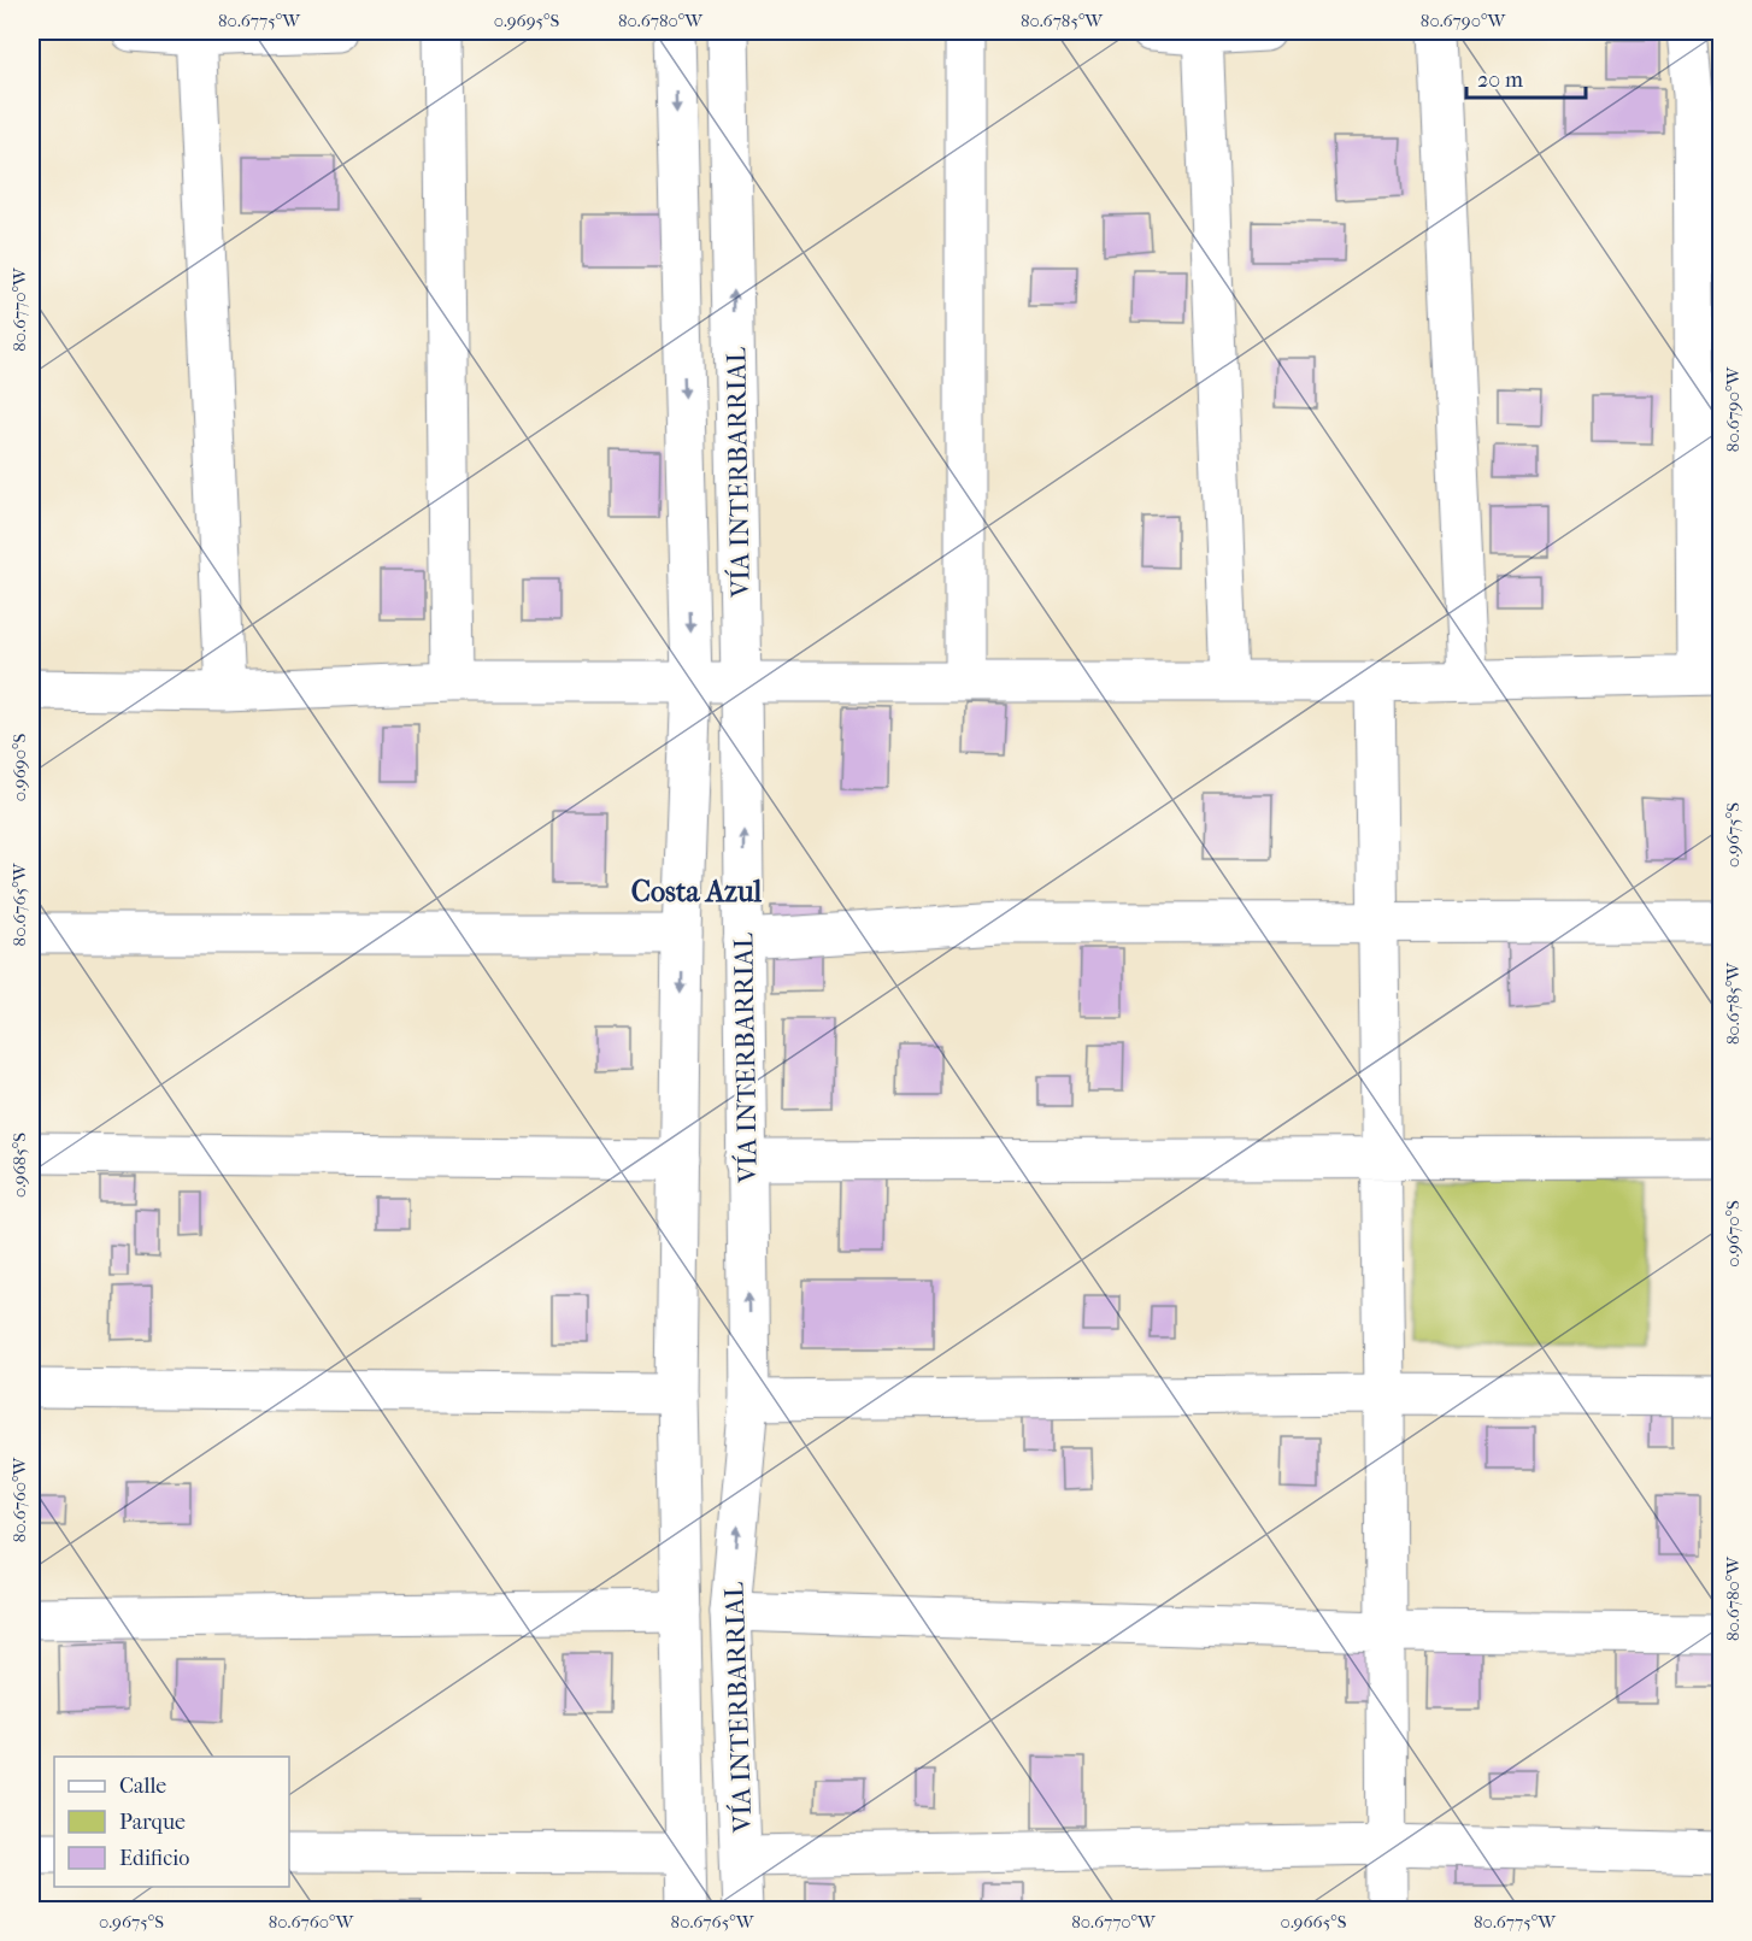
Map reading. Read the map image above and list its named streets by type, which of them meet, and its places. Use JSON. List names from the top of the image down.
{
  "streets": {
    "street": ["VÍA INTERBARRIAL"]
  },
  "districts": ["Costa Azul"],
  "legend": ["Calle", "Parque", "Edificio"],
  "scale_bar": "20 m",
  "coordinates": [
    "80.6775°W",
    "0.9695°S",
    "80.6780°W",
    "80.6785°W",
    "80.6790°W",
    "80.6770°W",
    "0.9690°S",
    "0.9675°S",
    "80.6765°W",
    "0.9685°S",
    "0.9670°S",
    "80.6760°W",
    "0.9665°S"
  ]
}
